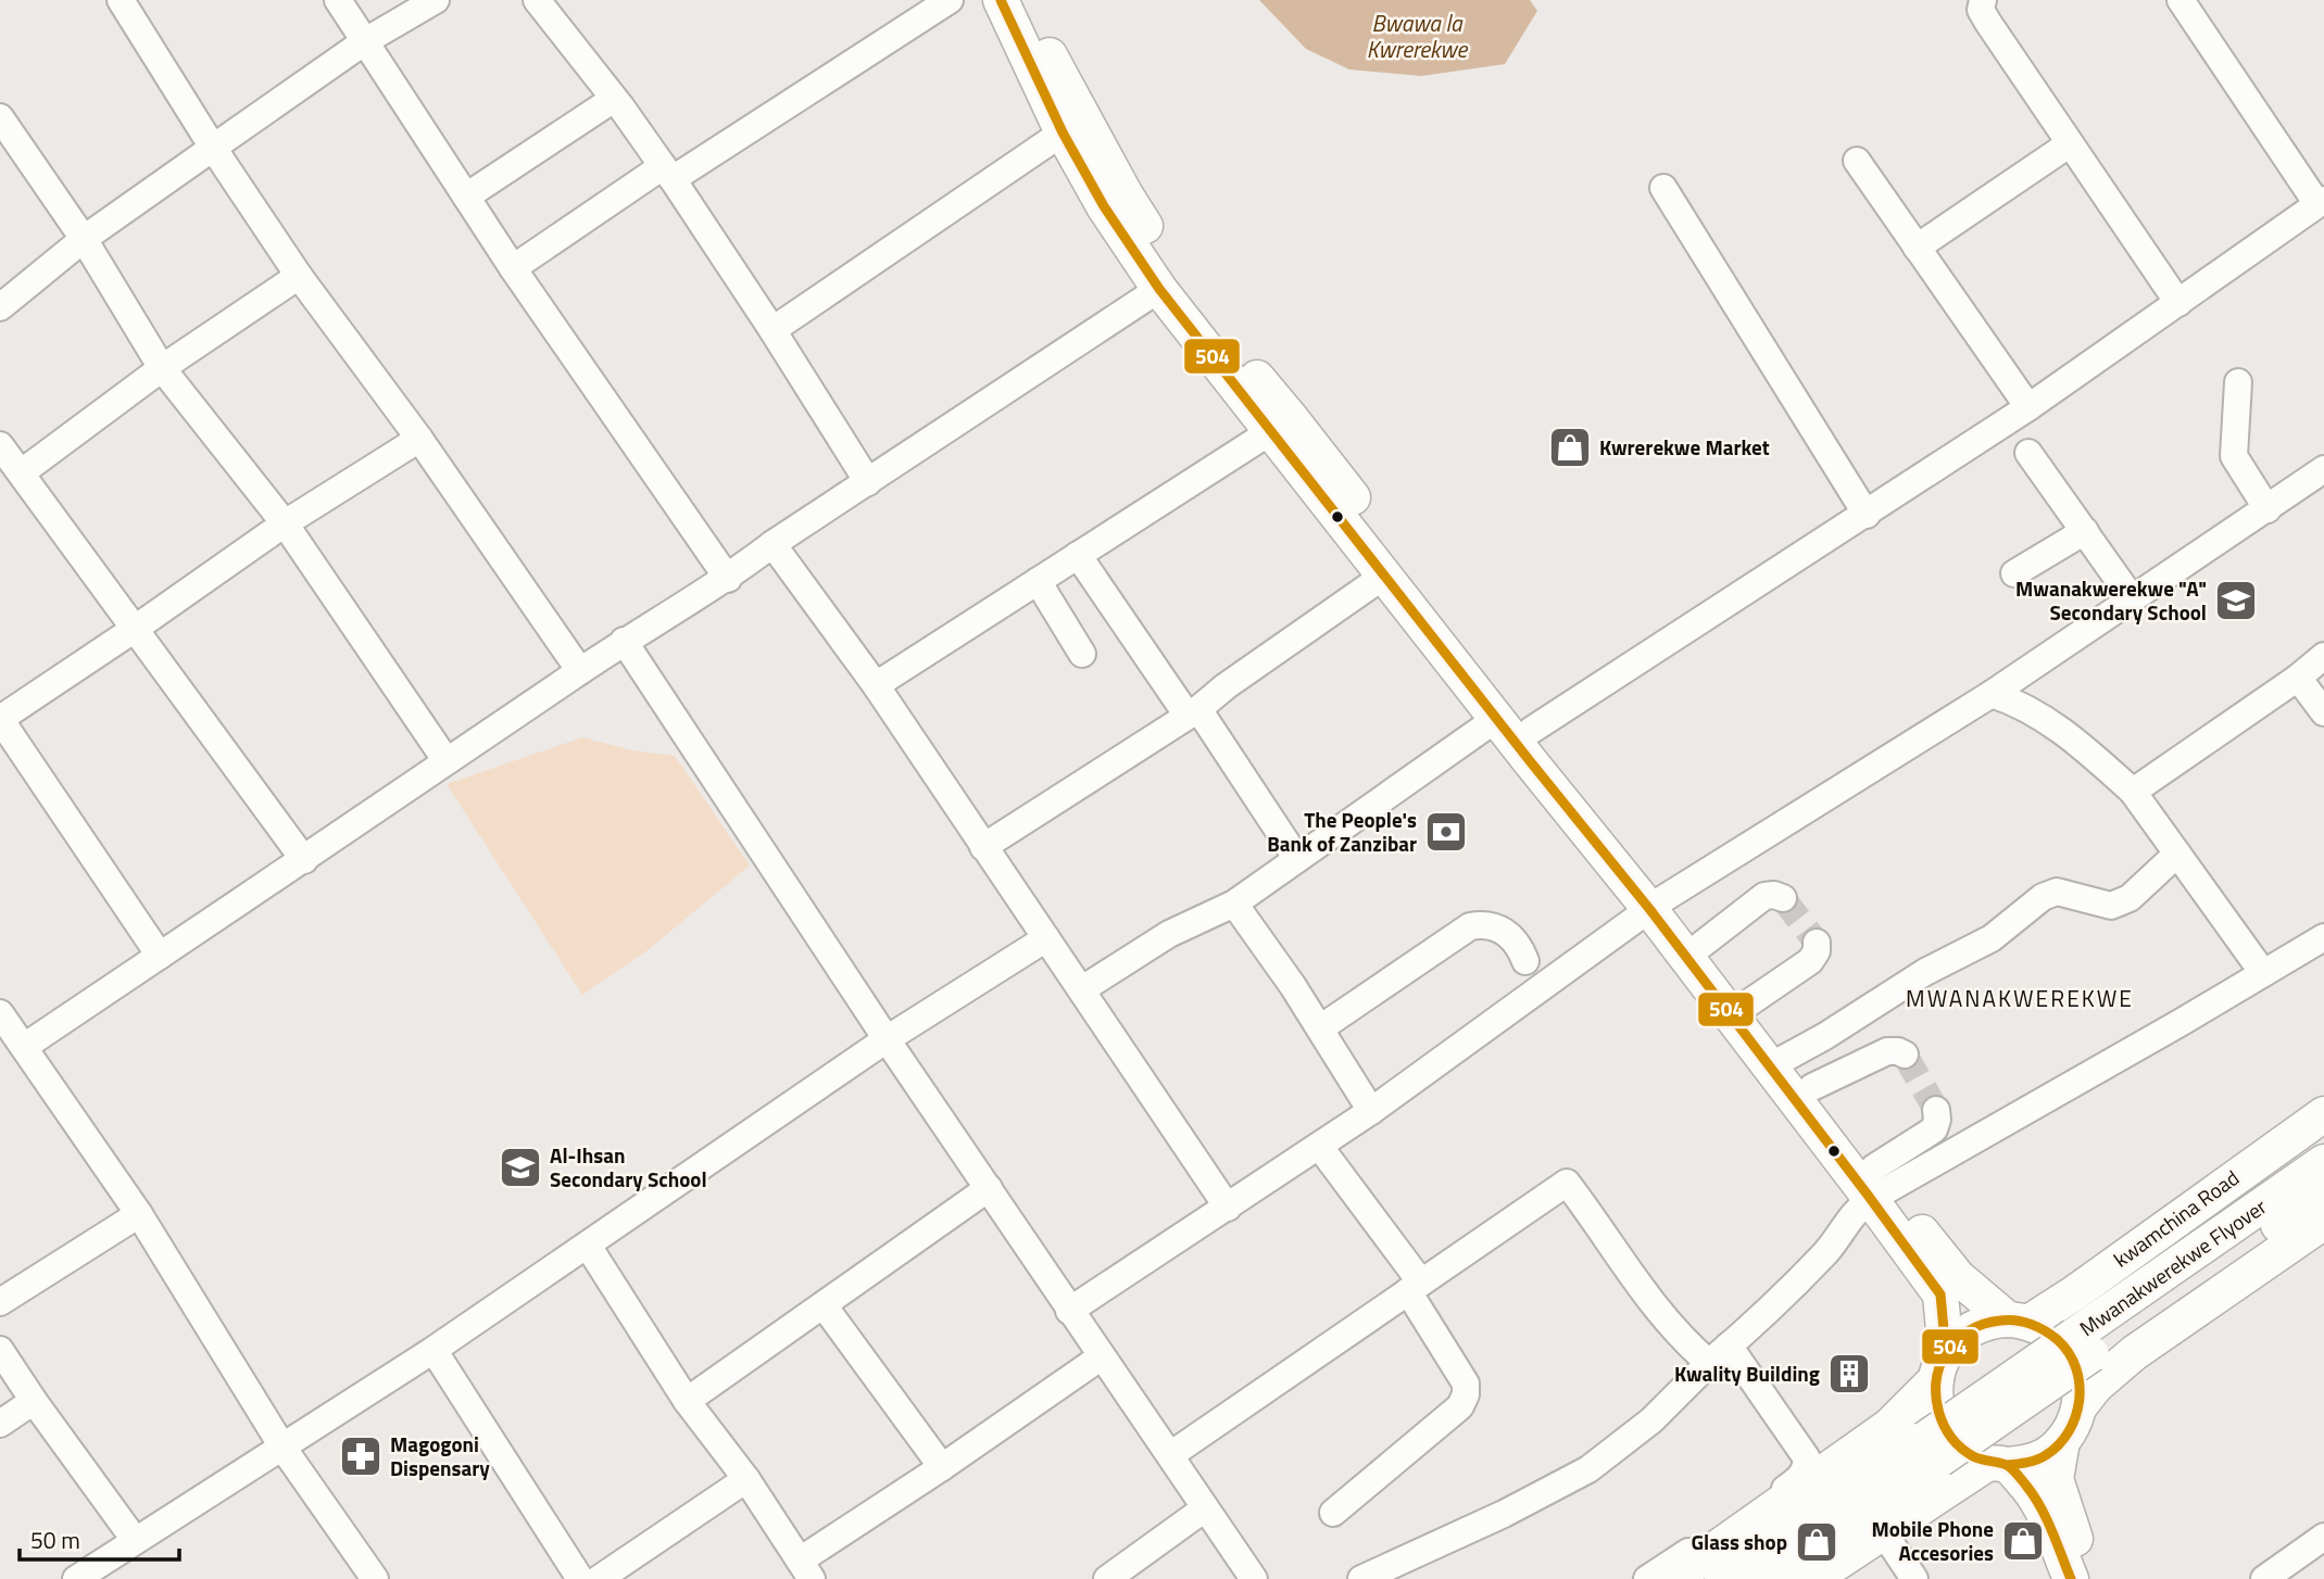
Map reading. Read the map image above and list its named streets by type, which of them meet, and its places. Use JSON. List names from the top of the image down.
{
  "streets": {
    "main road": ["kwamchina Road", "Mwanakwerekwe Flyover"]
  },
  "districts": ["MWANAKWEREKWE"],
  "water": ["Bwawa la Kwrerekwe"],
  "places": {
    "shop": ["Kwrerekwe Market", "Mobile Phone Accesories", "Glass shop"],
    "school or university": ["Mwanakwerekwe \"A\" Secondary School", "Al-Ihsan Secondary School"],
    "bank": ["The People's Bank of Zanzibar"],
    "building": ["Kwality Building"],
    "pharmacy": ["Magogoni Dispensary"]
  },
  "lines": ["transit line 504"],
  "scale_bar": "50 m"
}
